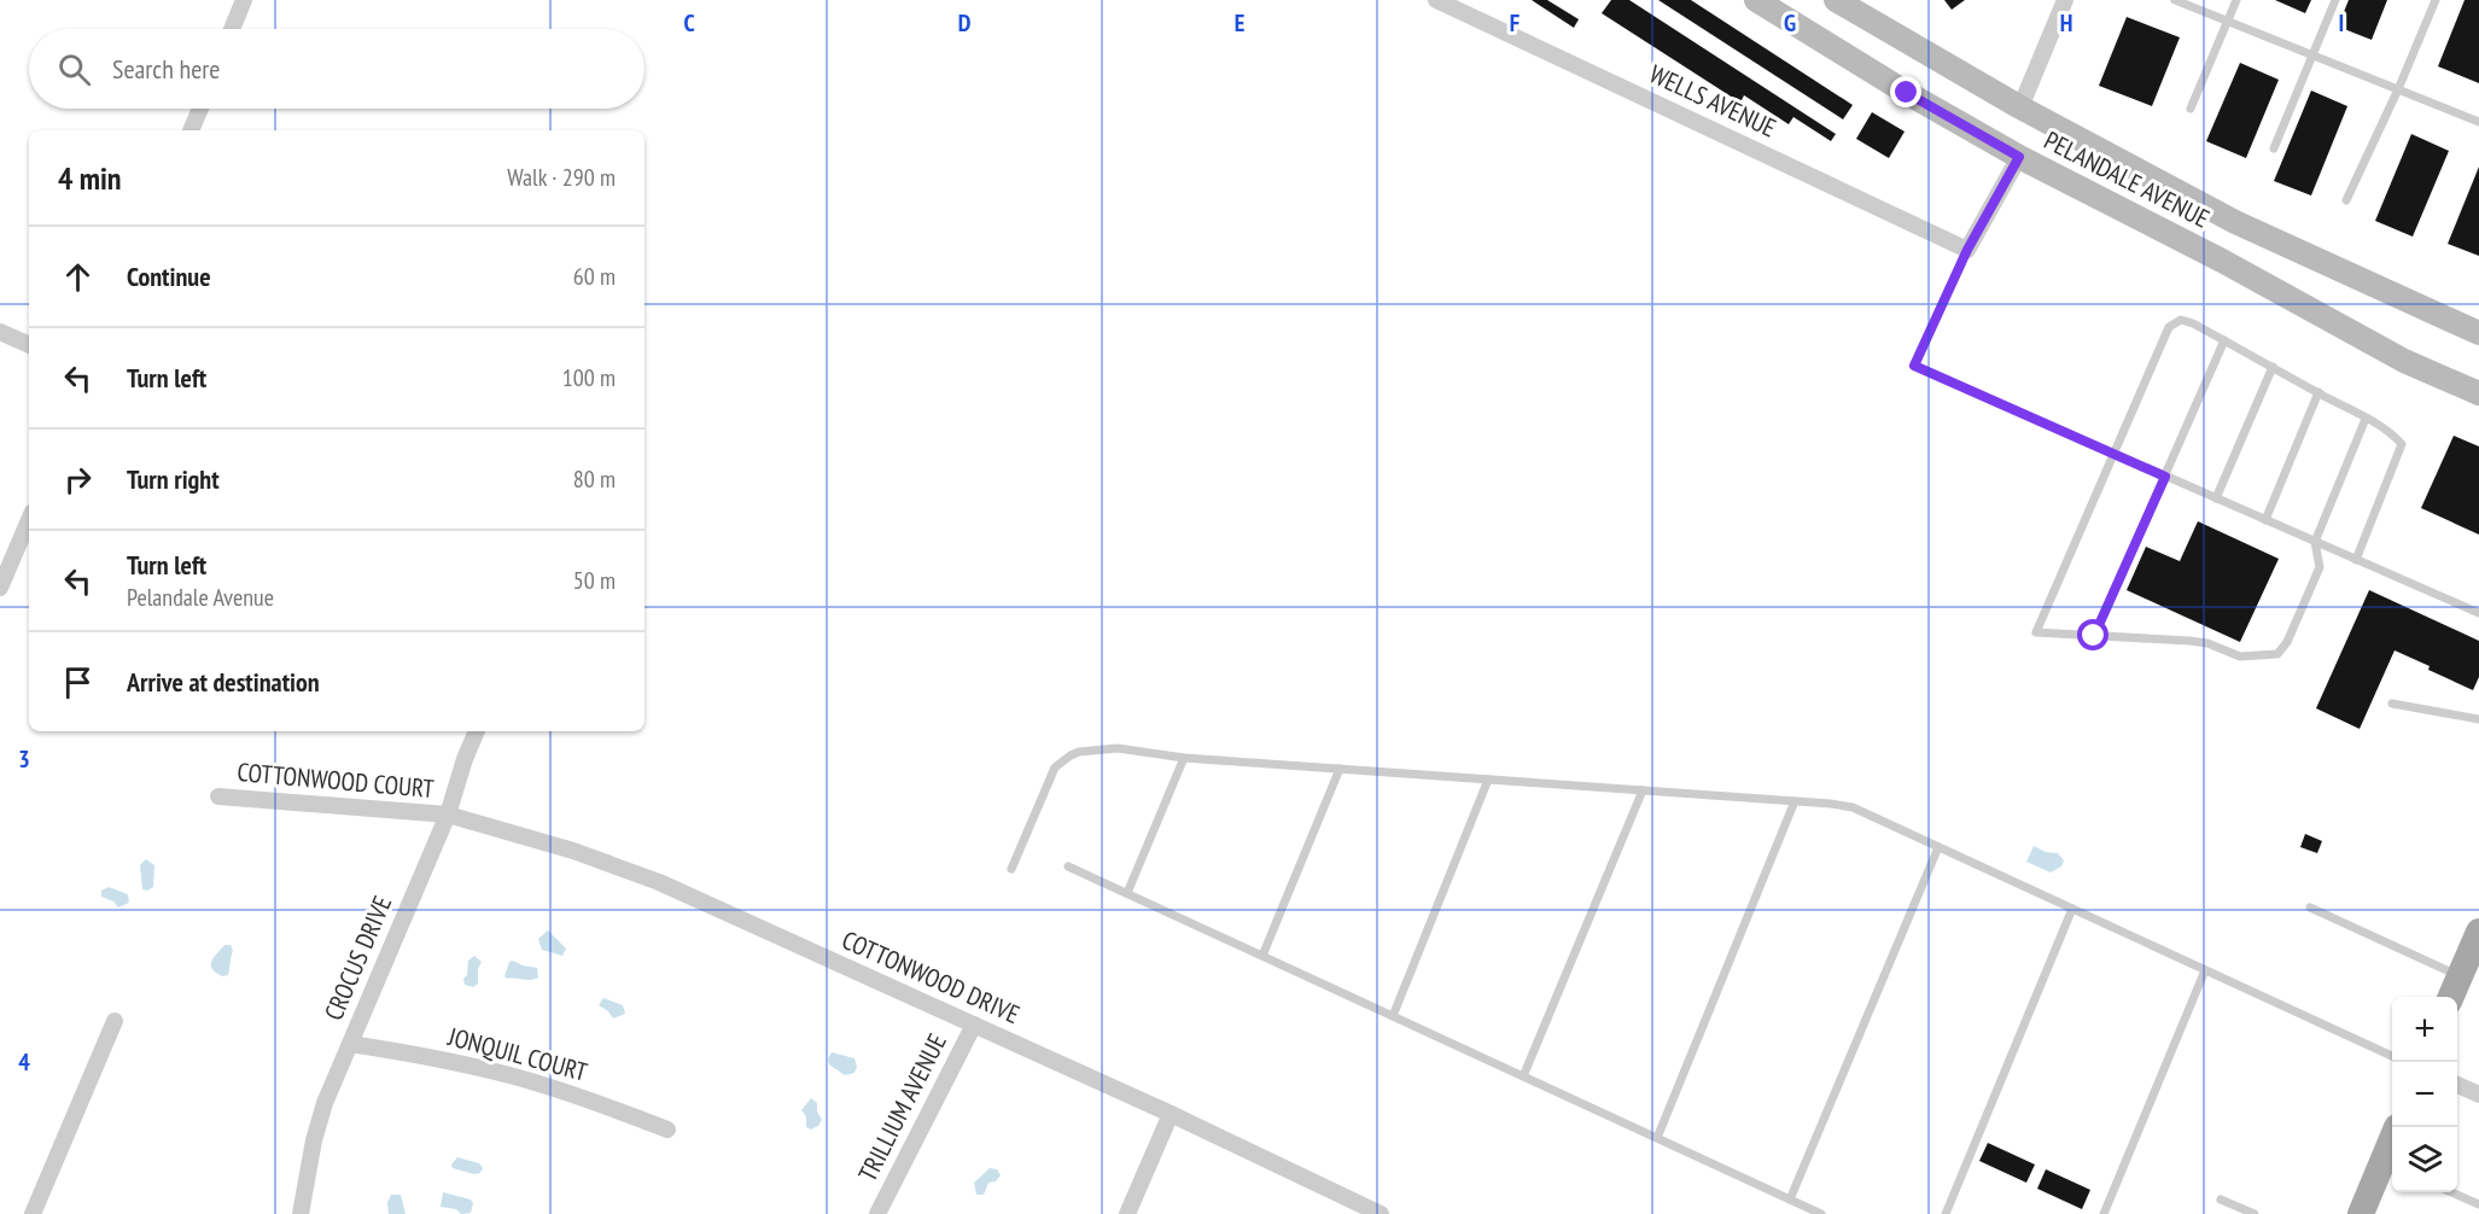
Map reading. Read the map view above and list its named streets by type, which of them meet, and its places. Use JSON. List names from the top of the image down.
{
  "streets": {
    "main road": ["PELANDALE AVENUE"],
    "street": [
      "WELLS AVENUE",
      "COTTONWOOD COURT",
      "CROCUS DRIVE",
      "COTTONWOOD DRIVE",
      "JONQUIL COURT",
      "TRILLIUM AVENUE"
    ]
  },
  "crossings": [
    ["COTTONWOOD COURT", "CROCUS DRIVE"],
    ["COTTONWOOD COURT", "COTTONWOOD DRIVE"],
    ["CROCUS DRIVE", "COTTONWOOD DRIVE"],
    ["CROCUS DRIVE", "JONQUIL COURT"],
    ["COTTONWOOD DRIVE", "TRILLIUM AVENUE"]
  ],
  "page": {
    "search": "Search here",
    "heading": ["4 min", "Walk · 290 m"],
    "list": [
      ["Continue", "60 m"],
      ["Turn left", "100 m"],
      ["Turn right", "80 m"],
      ["Turn left", "Pelandale Avenue", "50 m"],
      "Arrive at destination"
    ],
    "map_buttons": ["+", "−"]
  },
  "grid": {
    "columns": [
      "C",
      "D",
      "E",
      "F",
      "G",
      "H",
      "I"
    ],
    "rows": ["3", "4"]
  }
}
